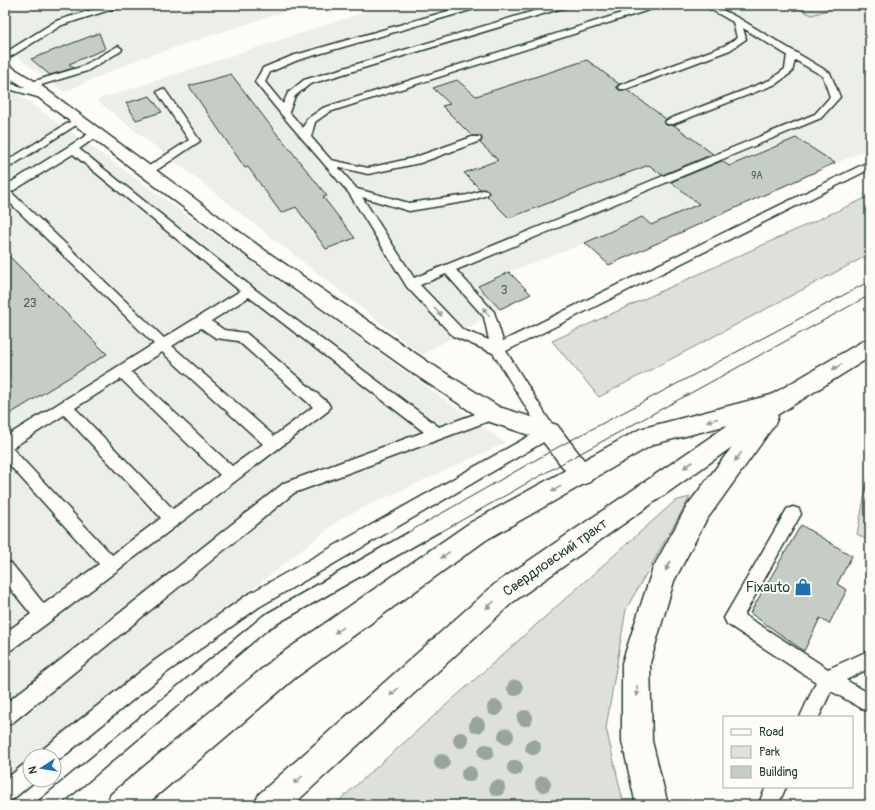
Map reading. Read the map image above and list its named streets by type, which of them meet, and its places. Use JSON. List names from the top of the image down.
{
  "streets": {
    "main road": ["Свердловский тракт"]
  },
  "places": {
    "shop": ["Fixauto"]
  },
  "house_numbers": ["9А", "3", "23"],
  "legend": ["Road", "Park", "Building"],
  "north": "left"
}
